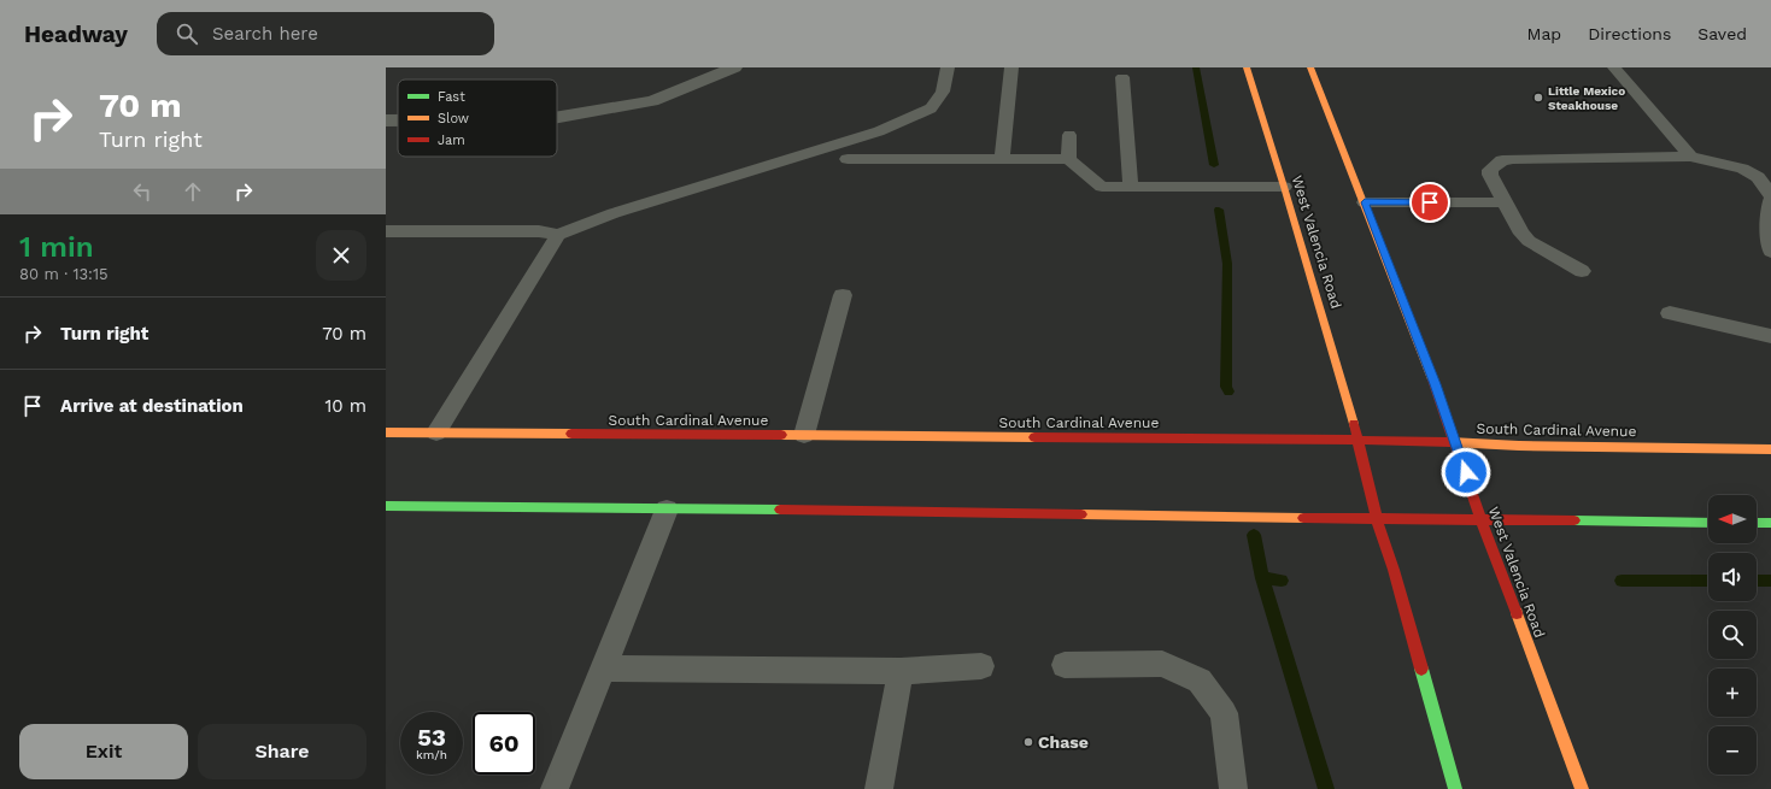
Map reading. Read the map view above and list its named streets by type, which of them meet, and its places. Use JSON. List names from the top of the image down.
{
  "streets": {
    "main road": ["West Valencia Road", "South Cardinal Avenue"]
  },
  "crossings": [
    ["West Valencia Road", "South Cardinal Avenue"]
  ],
  "places": ["Little Mexico Steakhouse", "Chase"],
  "legend": ["Fast", "Slow", "Jam"],
  "north": "left",
  "page": {
    "header": "Headway",
    "search": "Search here",
    "nav": ["Map", "Directions", "Saved"],
    "turn": ["70 m", "Turn right"],
    "heading": ["1 min", "80 m · 13:15"],
    "list": [
      {
        "name": "Turn right",
        "value": "70 m"
      },
      {
        "name": "Arrive at destination",
        "value": "10 m"
      }
    ],
    "map_buttons": ["+", "−"],
    "speed": "53 km/h",
    "limit": "60",
    "buttons": ["Exit", "Share"]
  }
}
